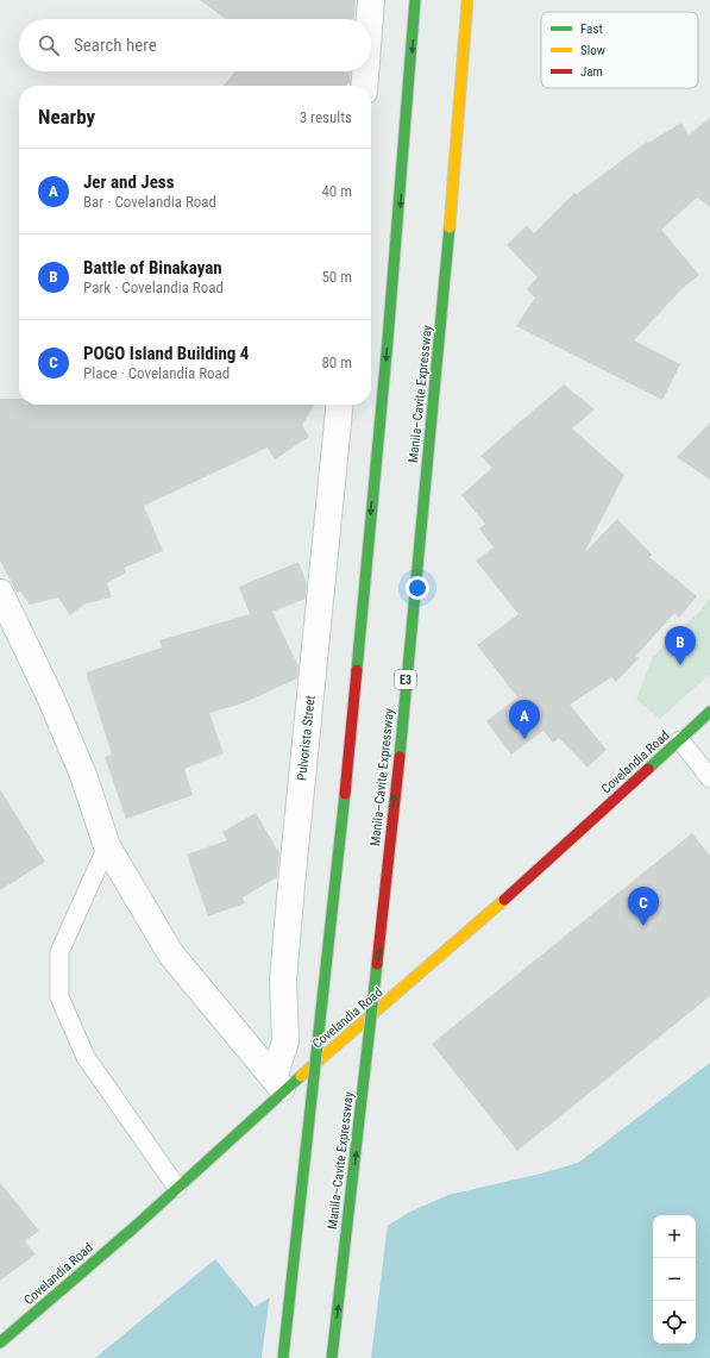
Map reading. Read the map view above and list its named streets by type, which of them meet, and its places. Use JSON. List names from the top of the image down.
{
  "streets": {
    "main road": ["Manila–Cavite Expressway", "E3", "Covelandia Road"],
    "street": ["Pulvorista Street"]
  },
  "crossings": [
    ["Pulvorista Street", "Covelandia Road"]
  ],
  "legend": ["Fast", "Slow", "Jam"],
  "page": {
    "search": "Search here",
    "heading": ["Nearby", "3 results"],
    "list": [
      {
        "mark": "A",
        "name": "Jer and Jess",
        "note": "Bar · Covelandia Road",
        "value": "40 m"
      },
      {
        "mark": "B",
        "name": "Battle of Binakayan",
        "note": "Park · Covelandia Road",
        "value": "50 m"
      },
      {
        "mark": "C",
        "name": "POGO Island Building 4",
        "note": "Place · Covelandia Road",
        "value": "80 m"
      }
    ],
    "pins": ["B", "A", "C"],
    "map_buttons": ["+", "−"]
  }
}
